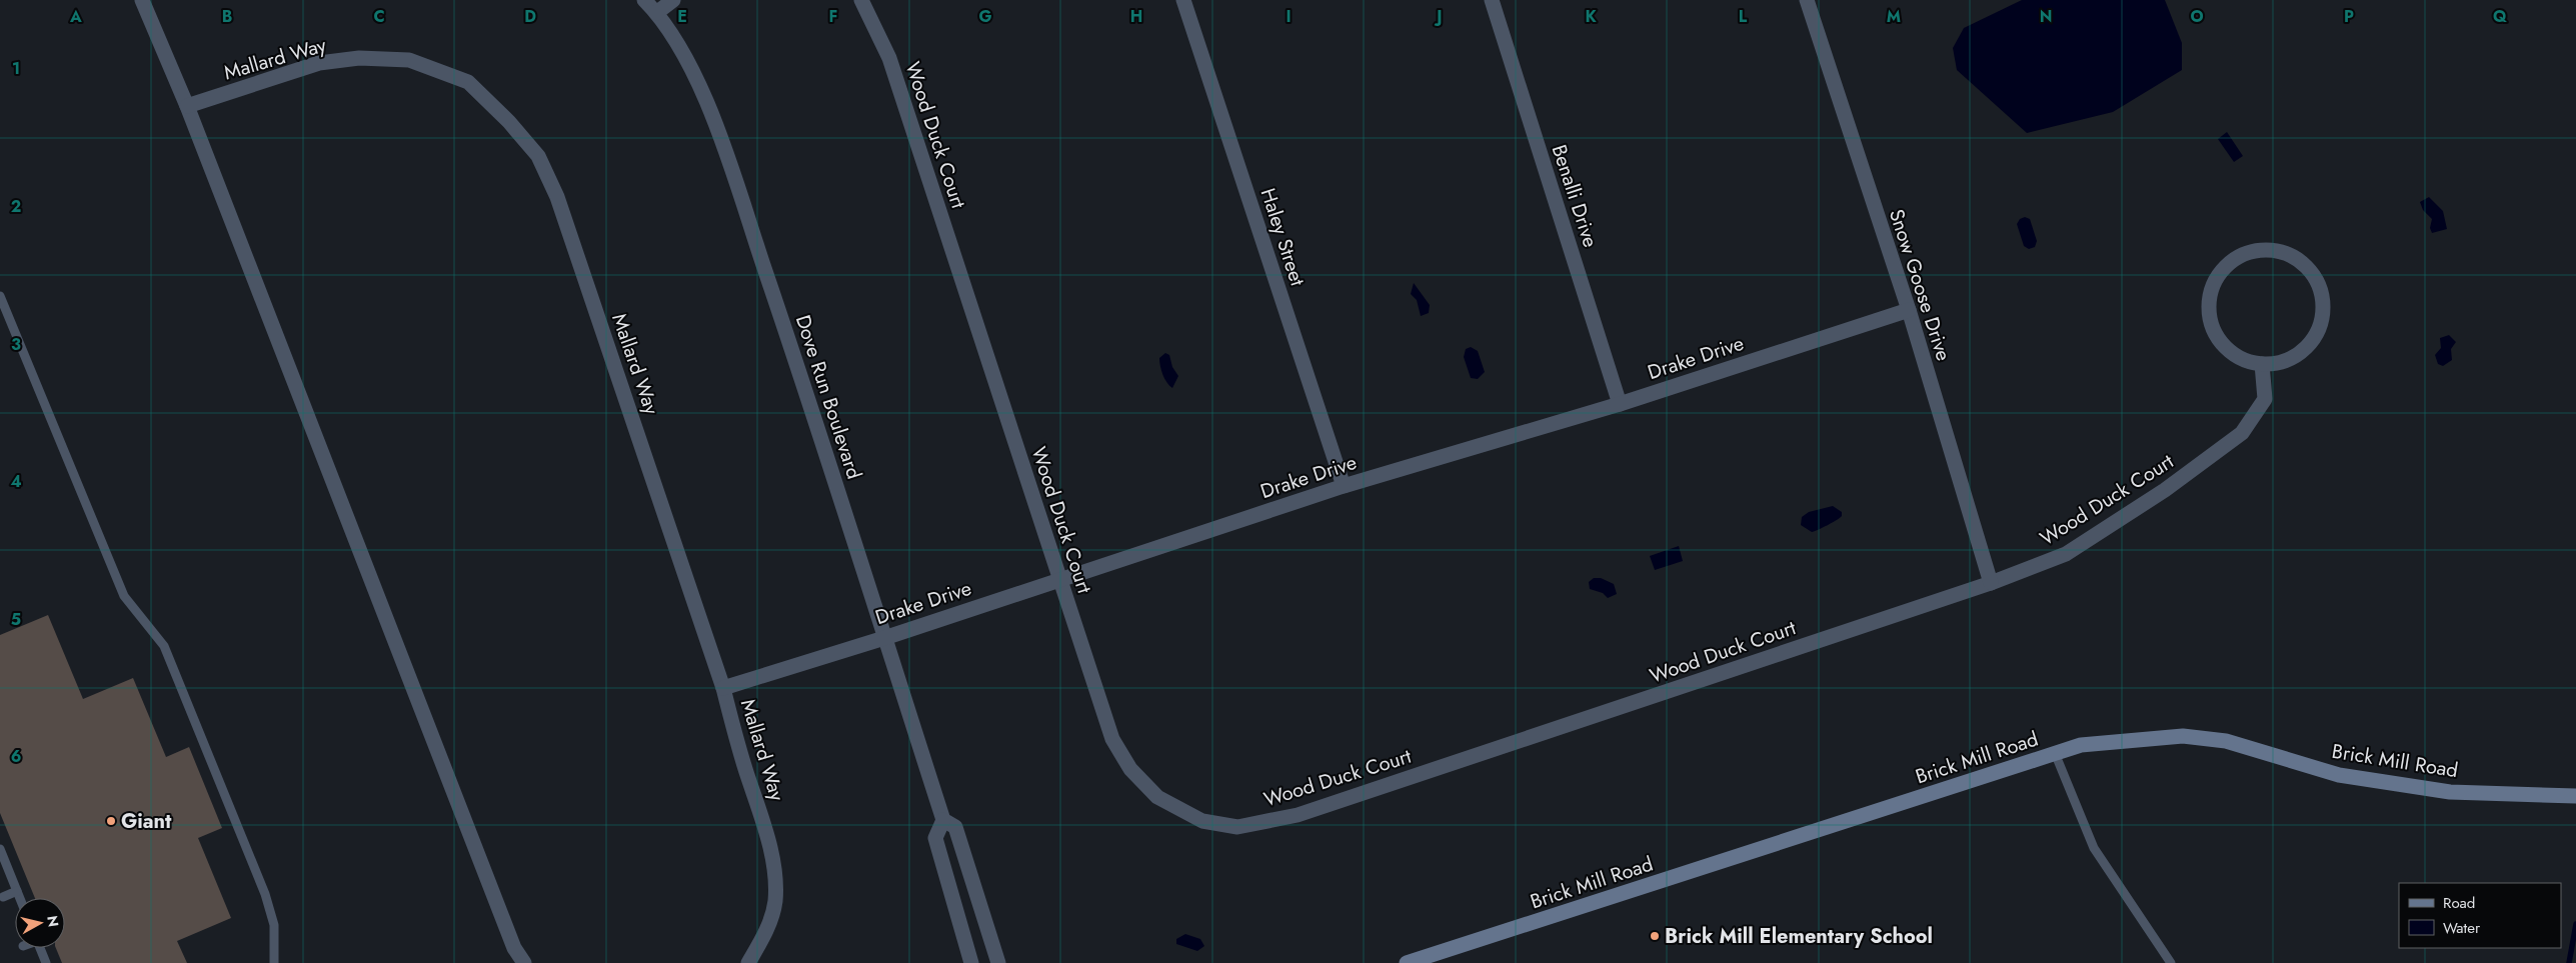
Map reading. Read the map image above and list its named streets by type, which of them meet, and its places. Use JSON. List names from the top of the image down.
{
  "streets": {
    "street": [
      "Mallard Way",
      "Wood Duck Court",
      "Benalli Drive",
      "Haley Street",
      "Snow Goose Drive",
      "Drake Drive",
      "Dove Run Boulevard",
      "Brick Mill Road"
    ]
  },
  "crossings": [
    ["Mallard Way", "Drake Drive"],
    ["Wood Duck Court", "Snow Goose Drive"],
    ["Wood Duck Court", "Drake Drive"],
    ["Benalli Drive", "Drake Drive"],
    ["Haley Street", "Drake Drive"],
    ["Snow Goose Drive", "Drake Drive"],
    ["Drake Drive", "Dove Run Boulevard"]
  ],
  "places": ["Giant", "Brick Mill Elementary School"],
  "legend": ["Road", "Water"],
  "north": "right",
  "grid": {
    "columns": [
      "A",
      "B",
      "C",
      "D",
      "E",
      "F",
      "G",
      "H",
      "I",
      "J",
      "K",
      "L",
      "M",
      "N",
      "O",
      "P",
      "Q"
    ],
    "rows": [
      "1",
      "2",
      "3",
      "4",
      "5",
      "6"
    ]
  }
}
